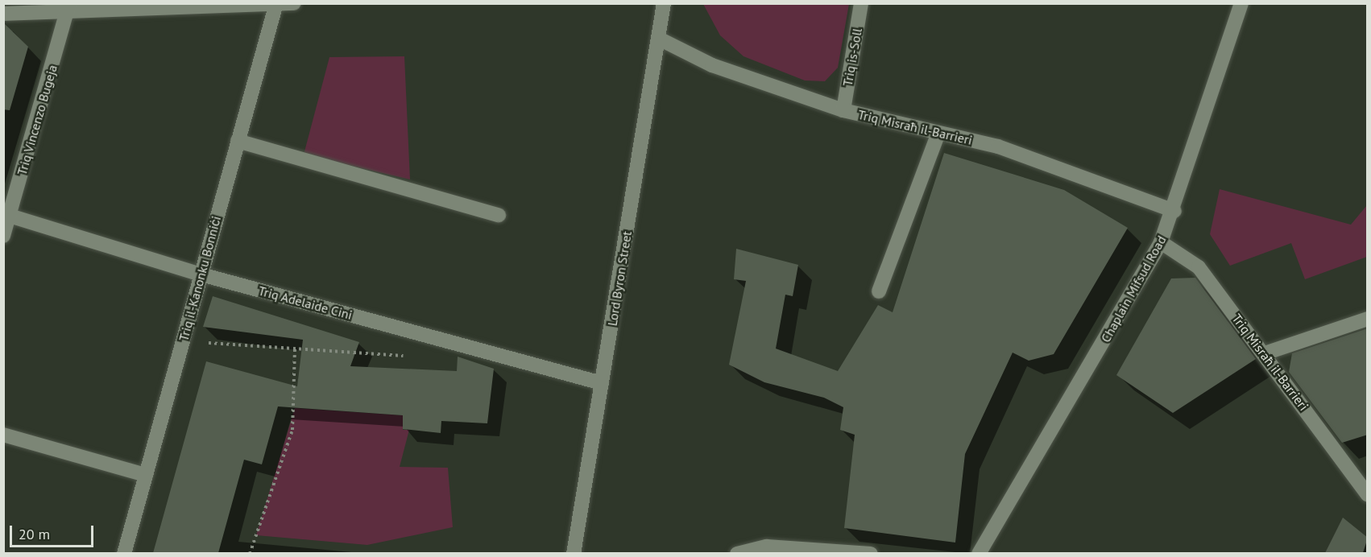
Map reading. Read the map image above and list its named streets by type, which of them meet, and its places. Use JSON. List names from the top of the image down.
{
  "streets": {
    "street": [
      "Triq is-Soll",
      "Triq Vincenzo Bugeja",
      "Triq Misraħ il-Barrieri",
      "Triq il-Kanonku Bonniċi",
      "Lord Byron Street",
      "Chaplain Mifsud Road",
      "Triq Adelaide Cini"
    ]
  },
  "crossings": [
    ["Triq is-Soll", "Triq Misraħ il-Barrieri"],
    ["Triq Vincenzo Bugeja", "Triq Adelaide Cini"],
    ["Triq Misraħ il-Barrieri", "Lord Byron Street"],
    ["Triq Misraħ il-Barrieri", "Chaplain Mifsud Road"],
    ["Triq il-Kanonku Bonniċi", "Triq Adelaide Cini"],
    ["Lord Byron Street", "Triq Adelaide Cini"]
  ],
  "scale_bar": "20 m"
}
